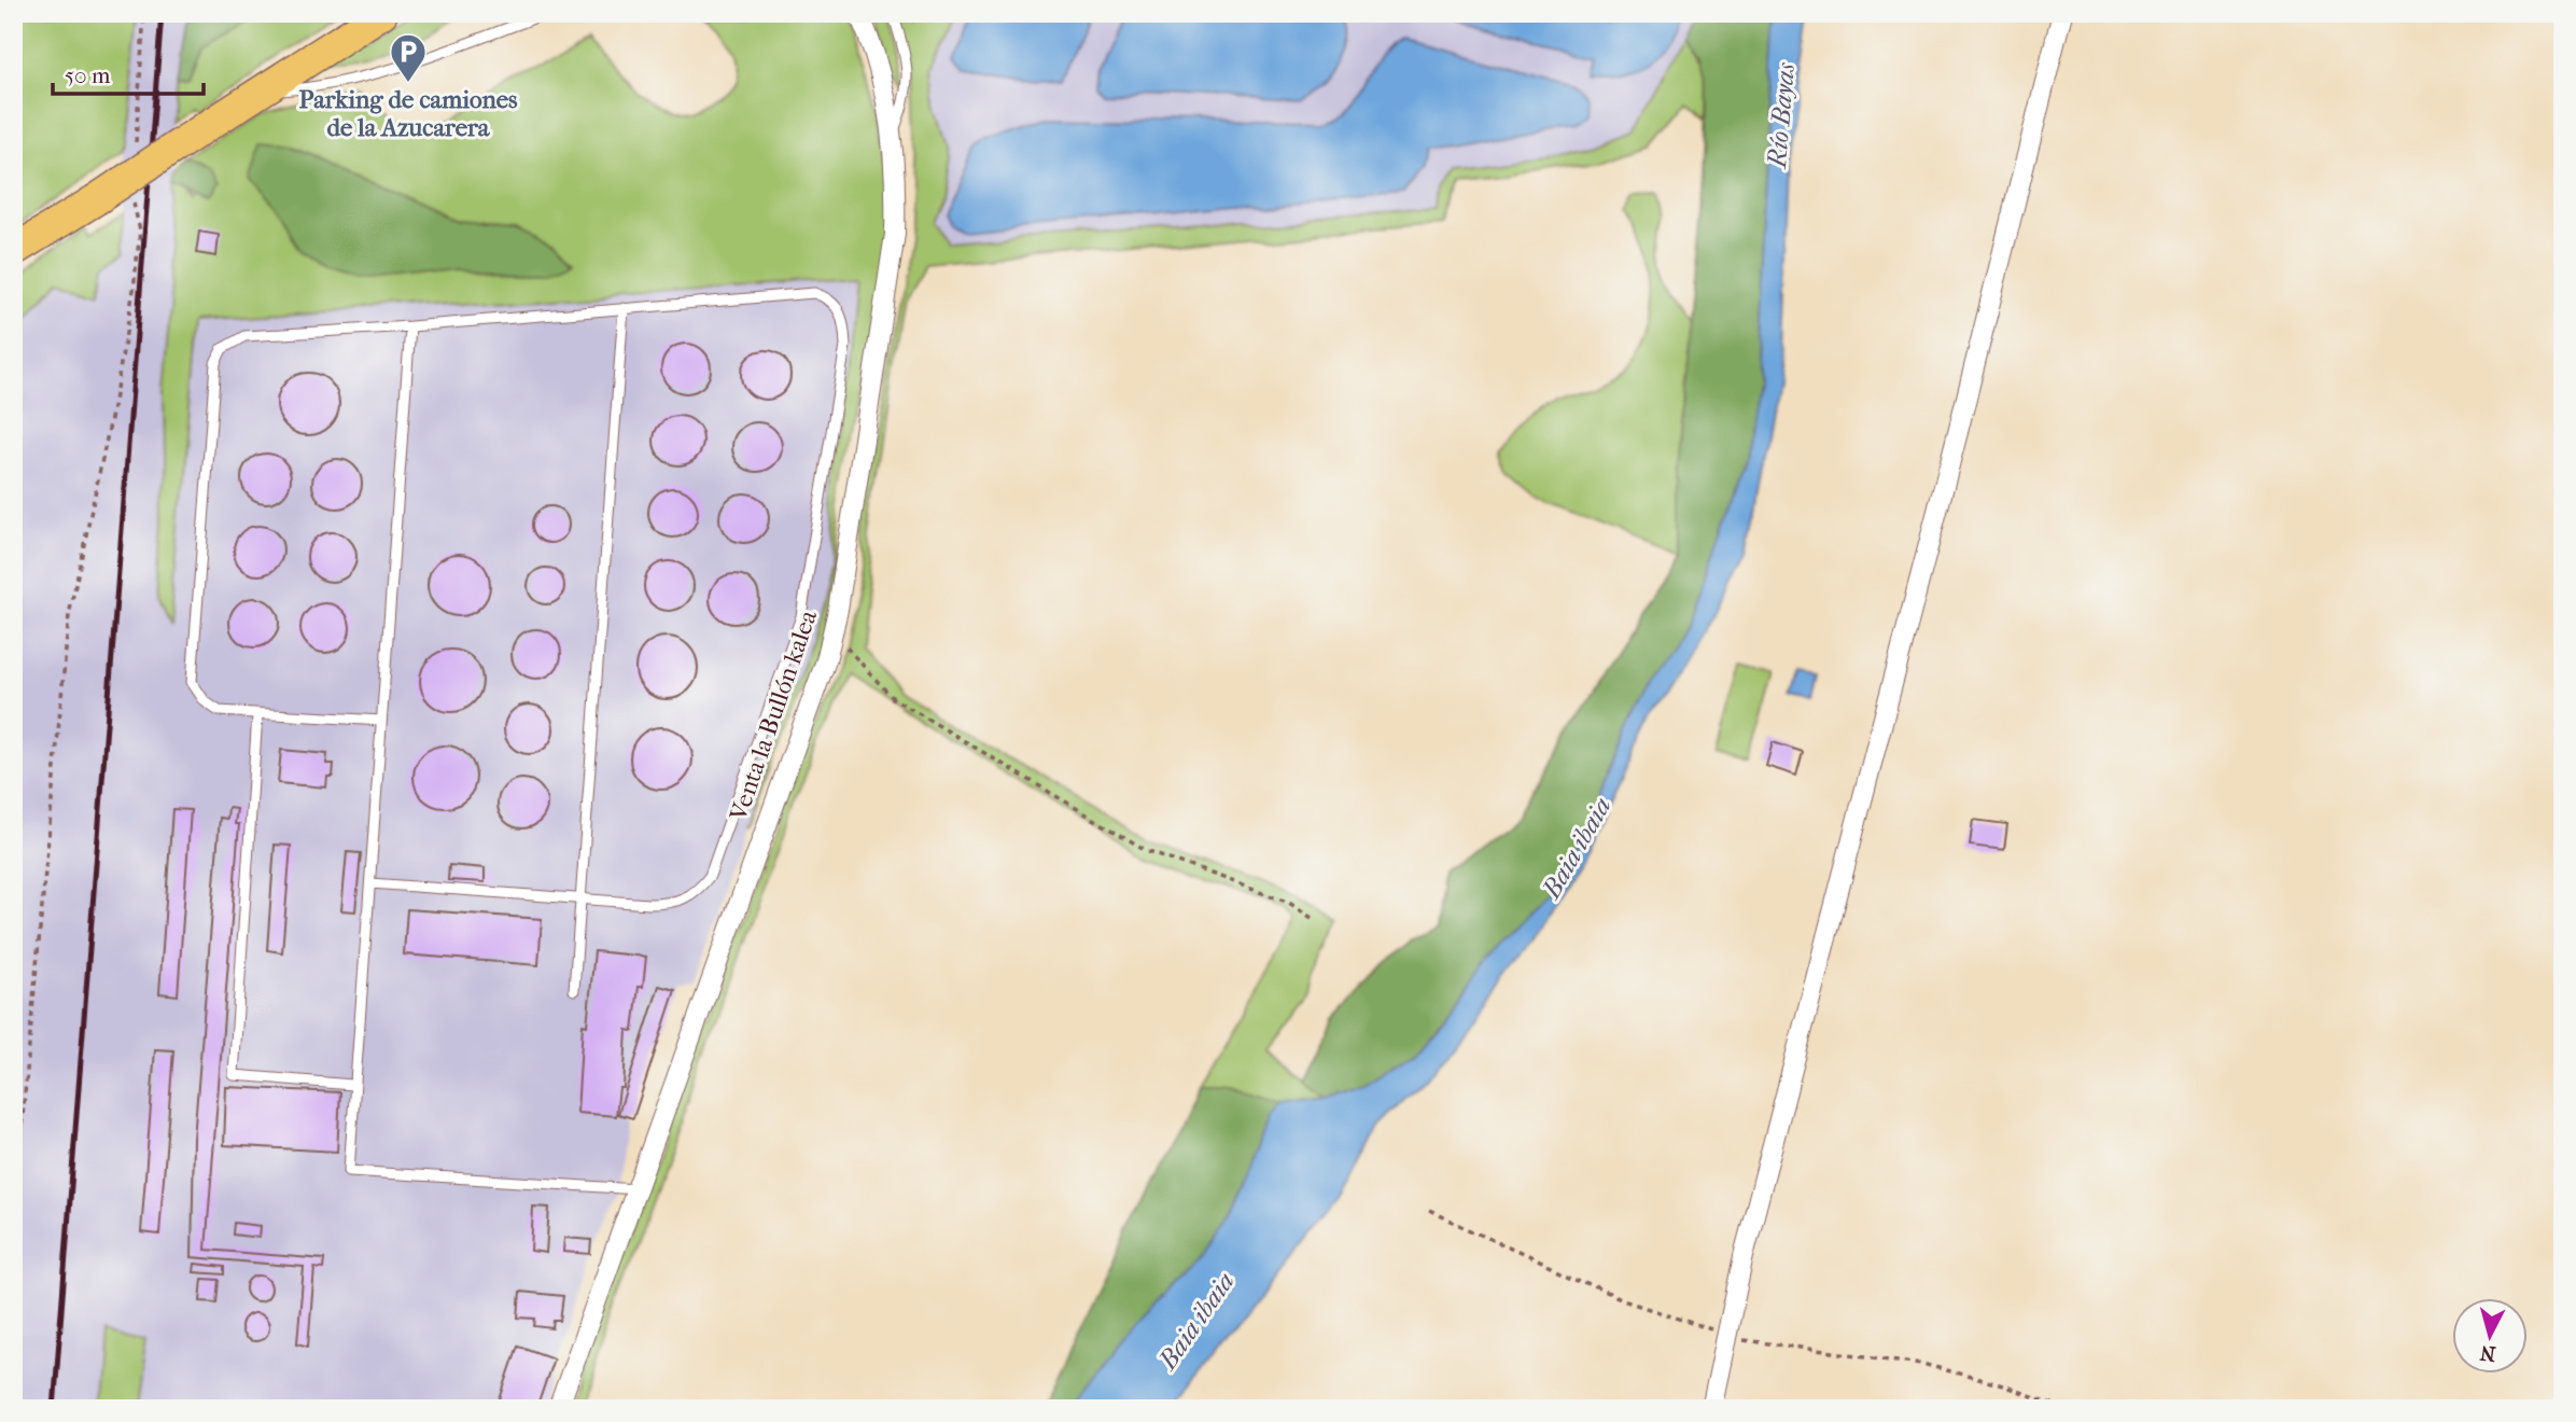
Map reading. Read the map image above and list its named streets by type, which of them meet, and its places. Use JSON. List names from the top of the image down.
{
  "streets": {
    "street": ["Venta la Bullón kalea"]
  },
  "water": ["Río Bayas", "Baia ibaia"],
  "places": {
    "parking": ["Parking de camiones de la Azucarera"]
  },
  "scale_bar": "50 m",
  "north": "bottom"
}
